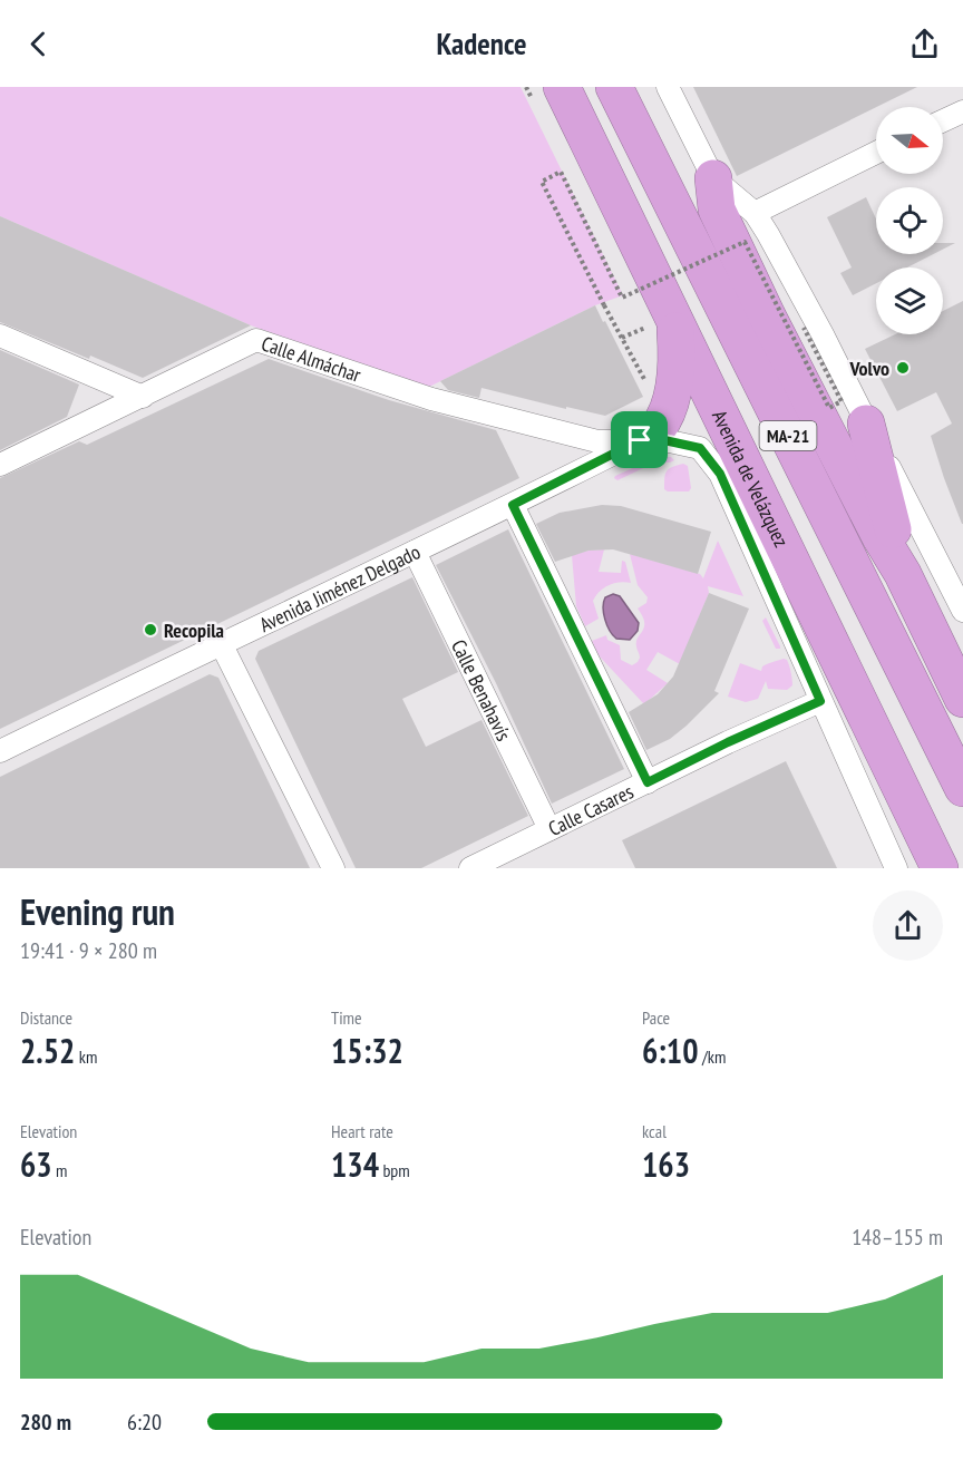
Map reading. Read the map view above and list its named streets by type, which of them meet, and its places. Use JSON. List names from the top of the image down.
{
  "streets": {
    "highway": ["MA-21", "Avenida de Velázquez"],
    "street": [
      "Calle Almáchar",
      "Avenida Jiménez Delgado",
      "Calle Benahavís",
      "Calle Casares"
    ]
  },
  "crossings": [
    ["Calle Almáchar", "Avenida Jiménez Delgado"],
    ["Calle Almáchar", "Calle Casares"],
    ["Avenida Jiménez Delgado", "Calle Benahavís"],
    ["Calle Benahavís", "Calle Casares"]
  ],
  "places": ["Volvo", "Recopila"],
  "north": "right",
  "page": {
    "header": "Kadence",
    "heading": ["Evening run", "19:41 · 9 × 280 m"],
    "stats": [
      ["Distance", "2.52 km"],
      ["Time", "15:32"],
      ["Pace", "6:10 /km"],
      ["Elevation", "63 m"],
      ["Heart rate", "134 bpm"],
      ["kcal", "163"]
    ],
    "chart": ["Elevation", "148–155 m"],
    "list": [
      {
        "name": "280 m",
        "note": "6:20"
      }
    ]
  }
}
